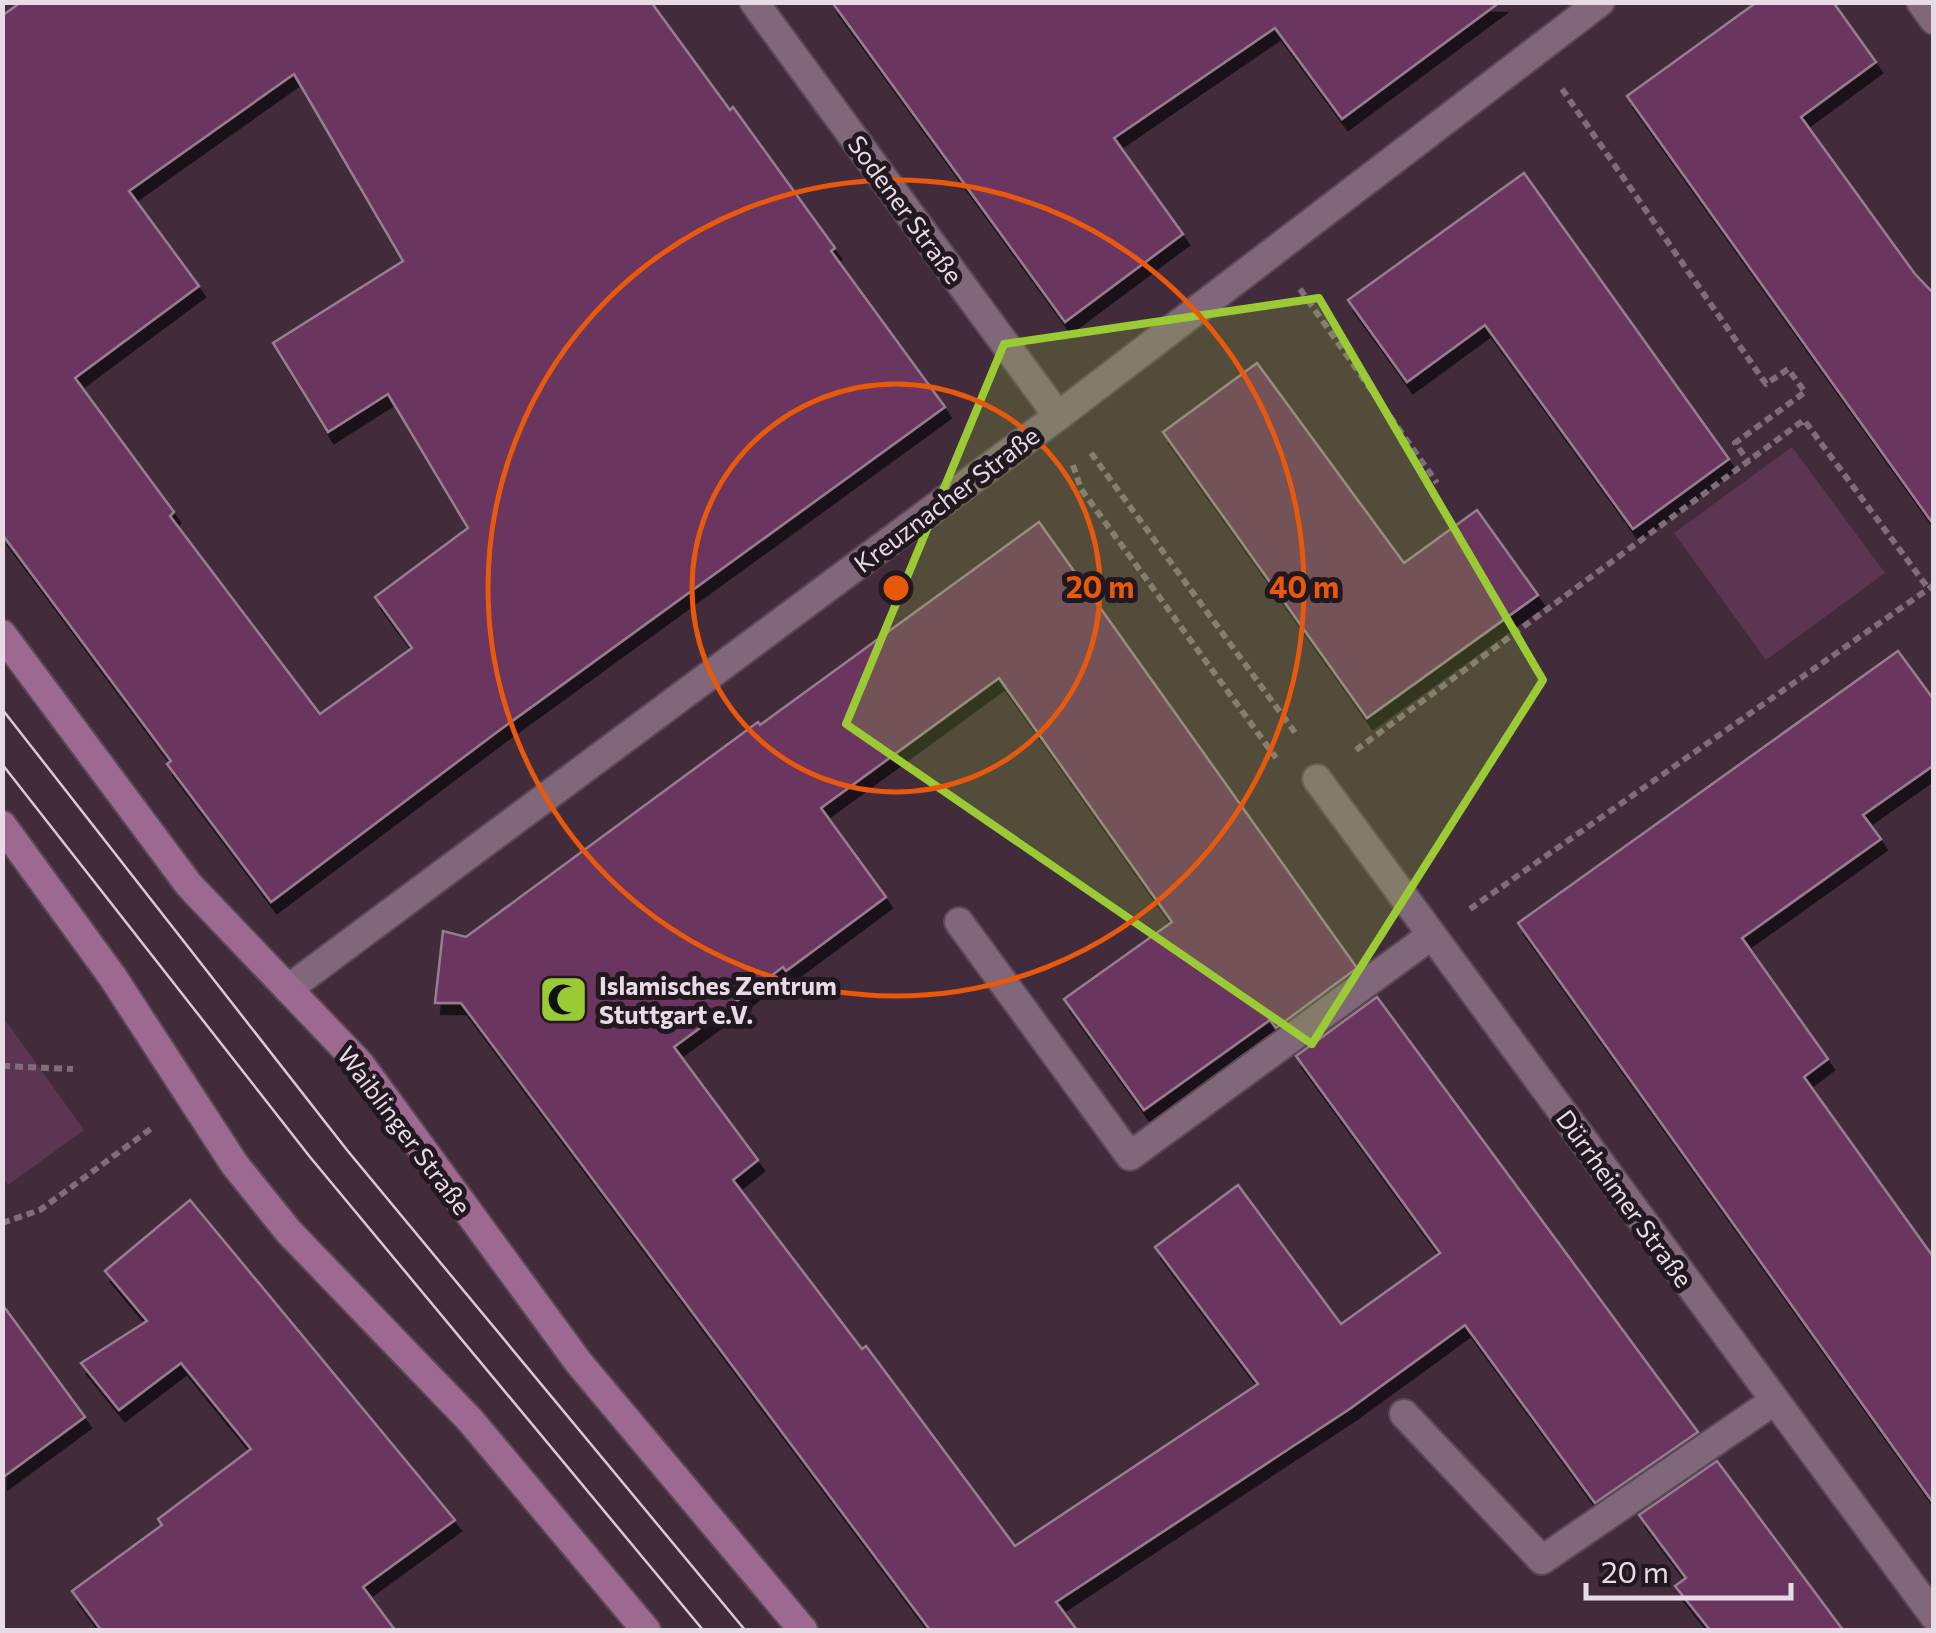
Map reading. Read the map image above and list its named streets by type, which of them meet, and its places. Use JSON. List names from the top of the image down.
{
  "streets": {
    "main road": ["Waiblinger Straße"],
    "street": ["Sodener Straße", "Kreuznacher Straße", "Dürrheimer Straße"]
  },
  "crossings": [
    ["Sodener Straße", "Kreuznacher Straße"],
    ["Kreuznacher Straße", "Waiblinger Straße"]
  ],
  "places": {
    "mosque": ["Islamisches Zentrum Stuttgart e.V."]
  },
  "scale_bar": "20 m",
  "rings": ["20 m", "40 m"]
}
